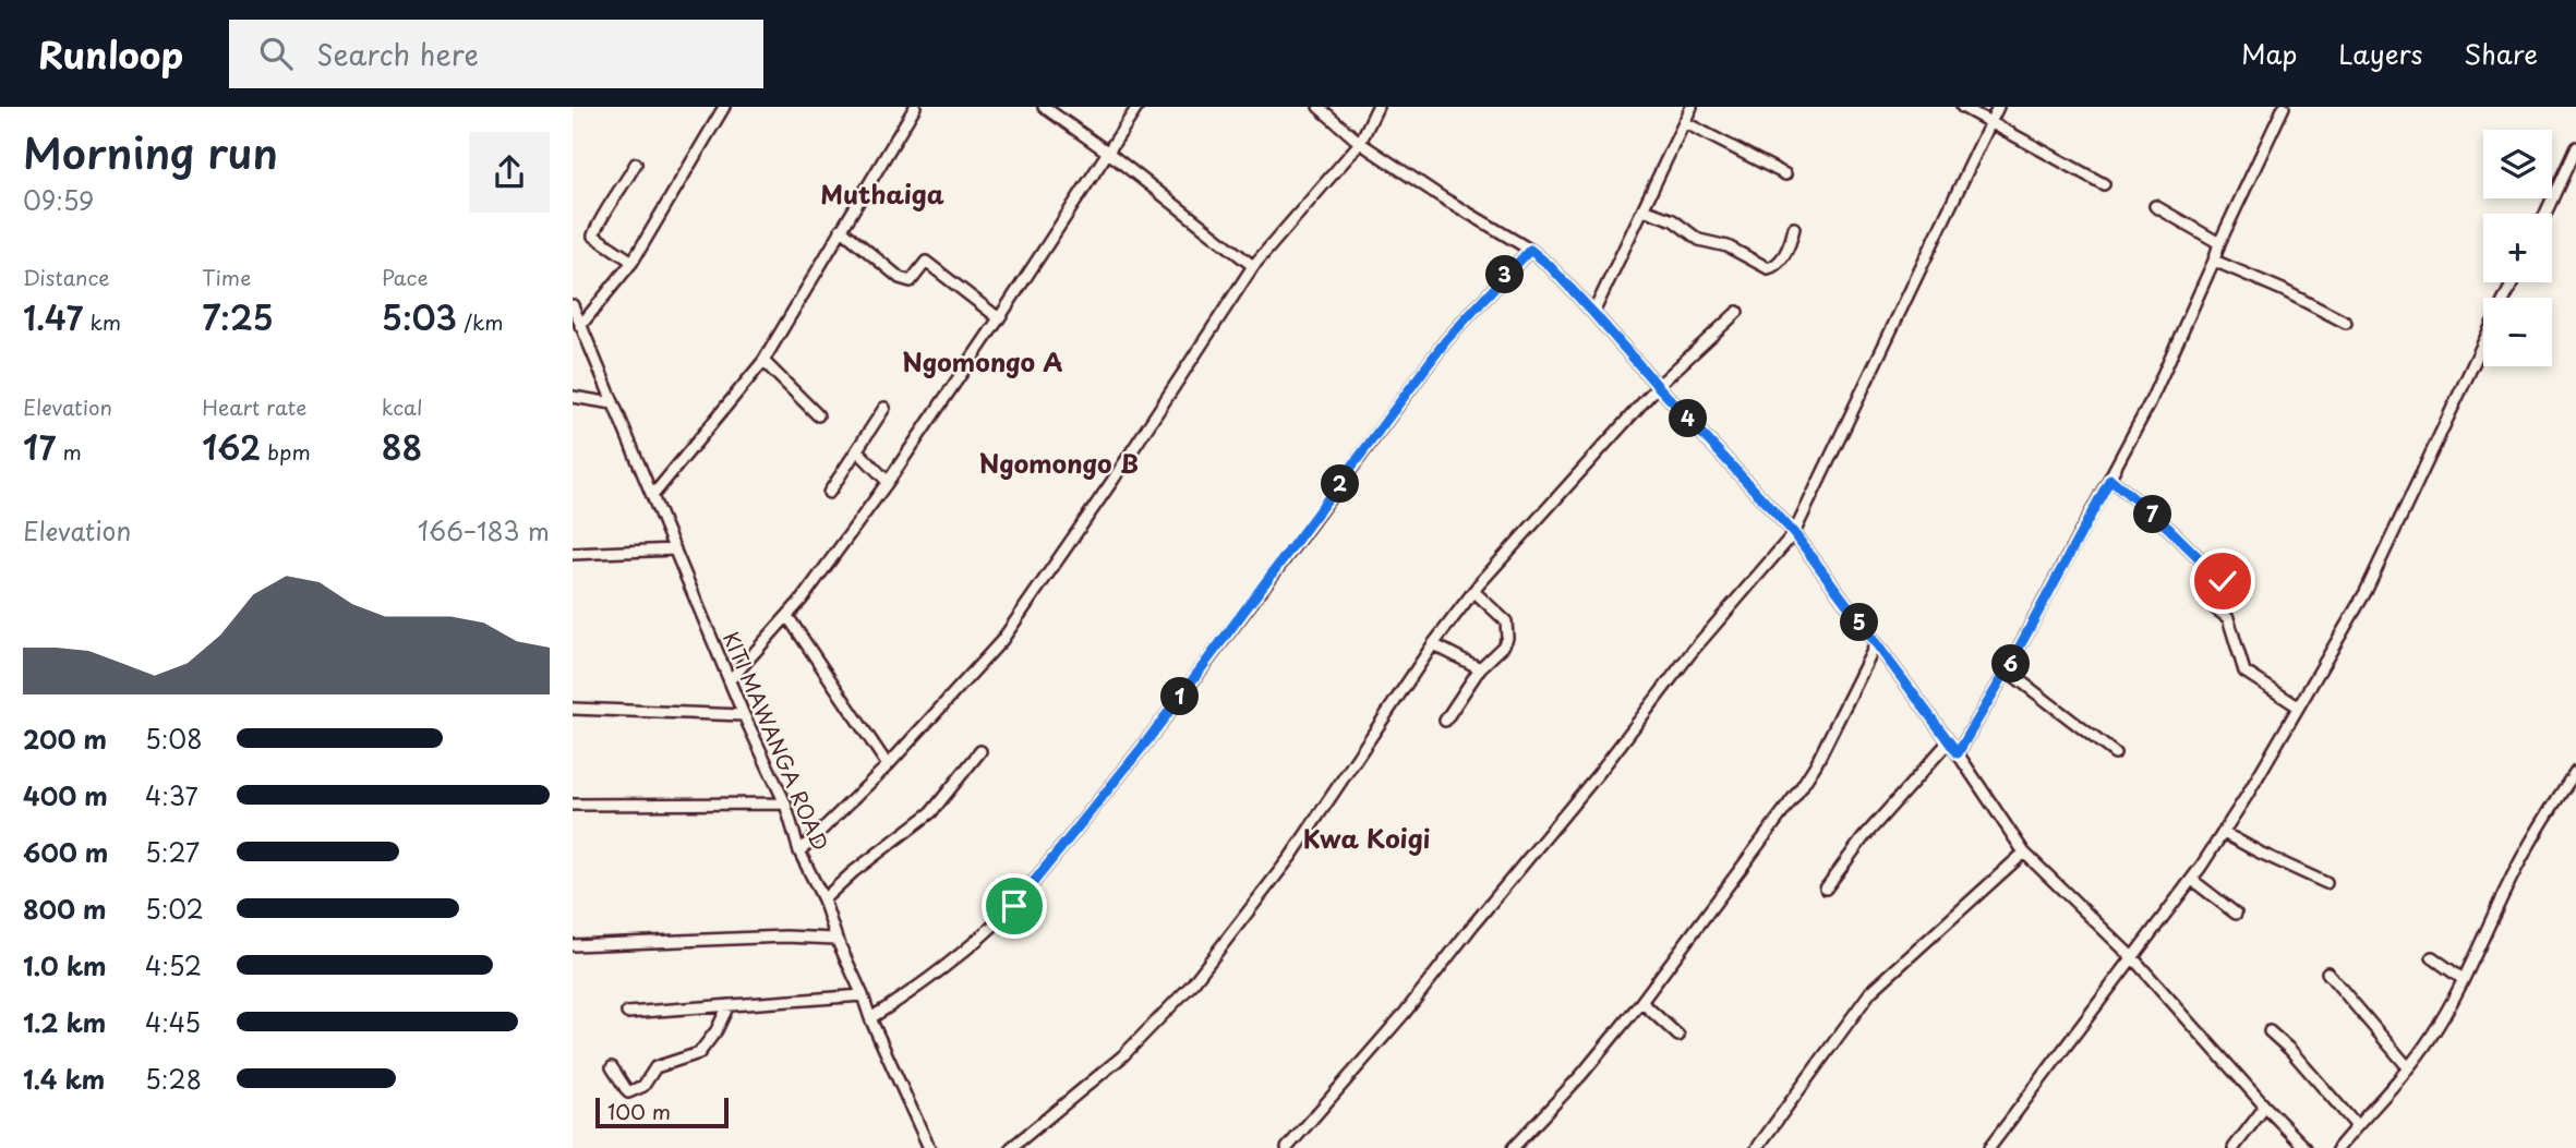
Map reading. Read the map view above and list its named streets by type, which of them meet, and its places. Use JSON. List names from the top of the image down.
{
  "streets": {
    "street": ["KITI MAWANGA ROAD"]
  },
  "districts": [
    "Muthaiga",
    "Ngomongo A",
    "Ngomongo B",
    "Kwa Koigi"
  ],
  "scale_bar": "100 m",
  "page": {
    "header": "Runloop",
    "search": "Search here",
    "nav": ["Map", "Layers", "Share"],
    "heading": ["Morning run", "09:59"],
    "map_buttons": ["+", "−"],
    "stats": [
      ["Distance", "1.47 km"],
      ["Time", "7:25"],
      ["Pace", "5:03 /km"],
      ["Elevation", "17 m"],
      ["Heart rate", "162 bpm"],
      ["kcal", "88"]
    ],
    "pins": [
      "3",
      "4",
      "2",
      "7",
      "5",
      "6",
      "1"
    ],
    "chart": ["Elevation", "166–183 m"],
    "list": [
      {
        "name": "200 m",
        "note": "5:08"
      },
      {
        "name": "400 m",
        "note": "4:37"
      },
      {
        "name": "600 m",
        "note": "5:27"
      },
      {
        "name": "800 m",
        "note": "5:02"
      },
      {
        "name": "1.0 km",
        "note": "4:52"
      },
      {
        "name": "1.2 km",
        "note": "4:45"
      },
      {
        "name": "1.4 km",
        "note": "5:28"
      }
    ],
    "scale": "100 m"
  }
}
